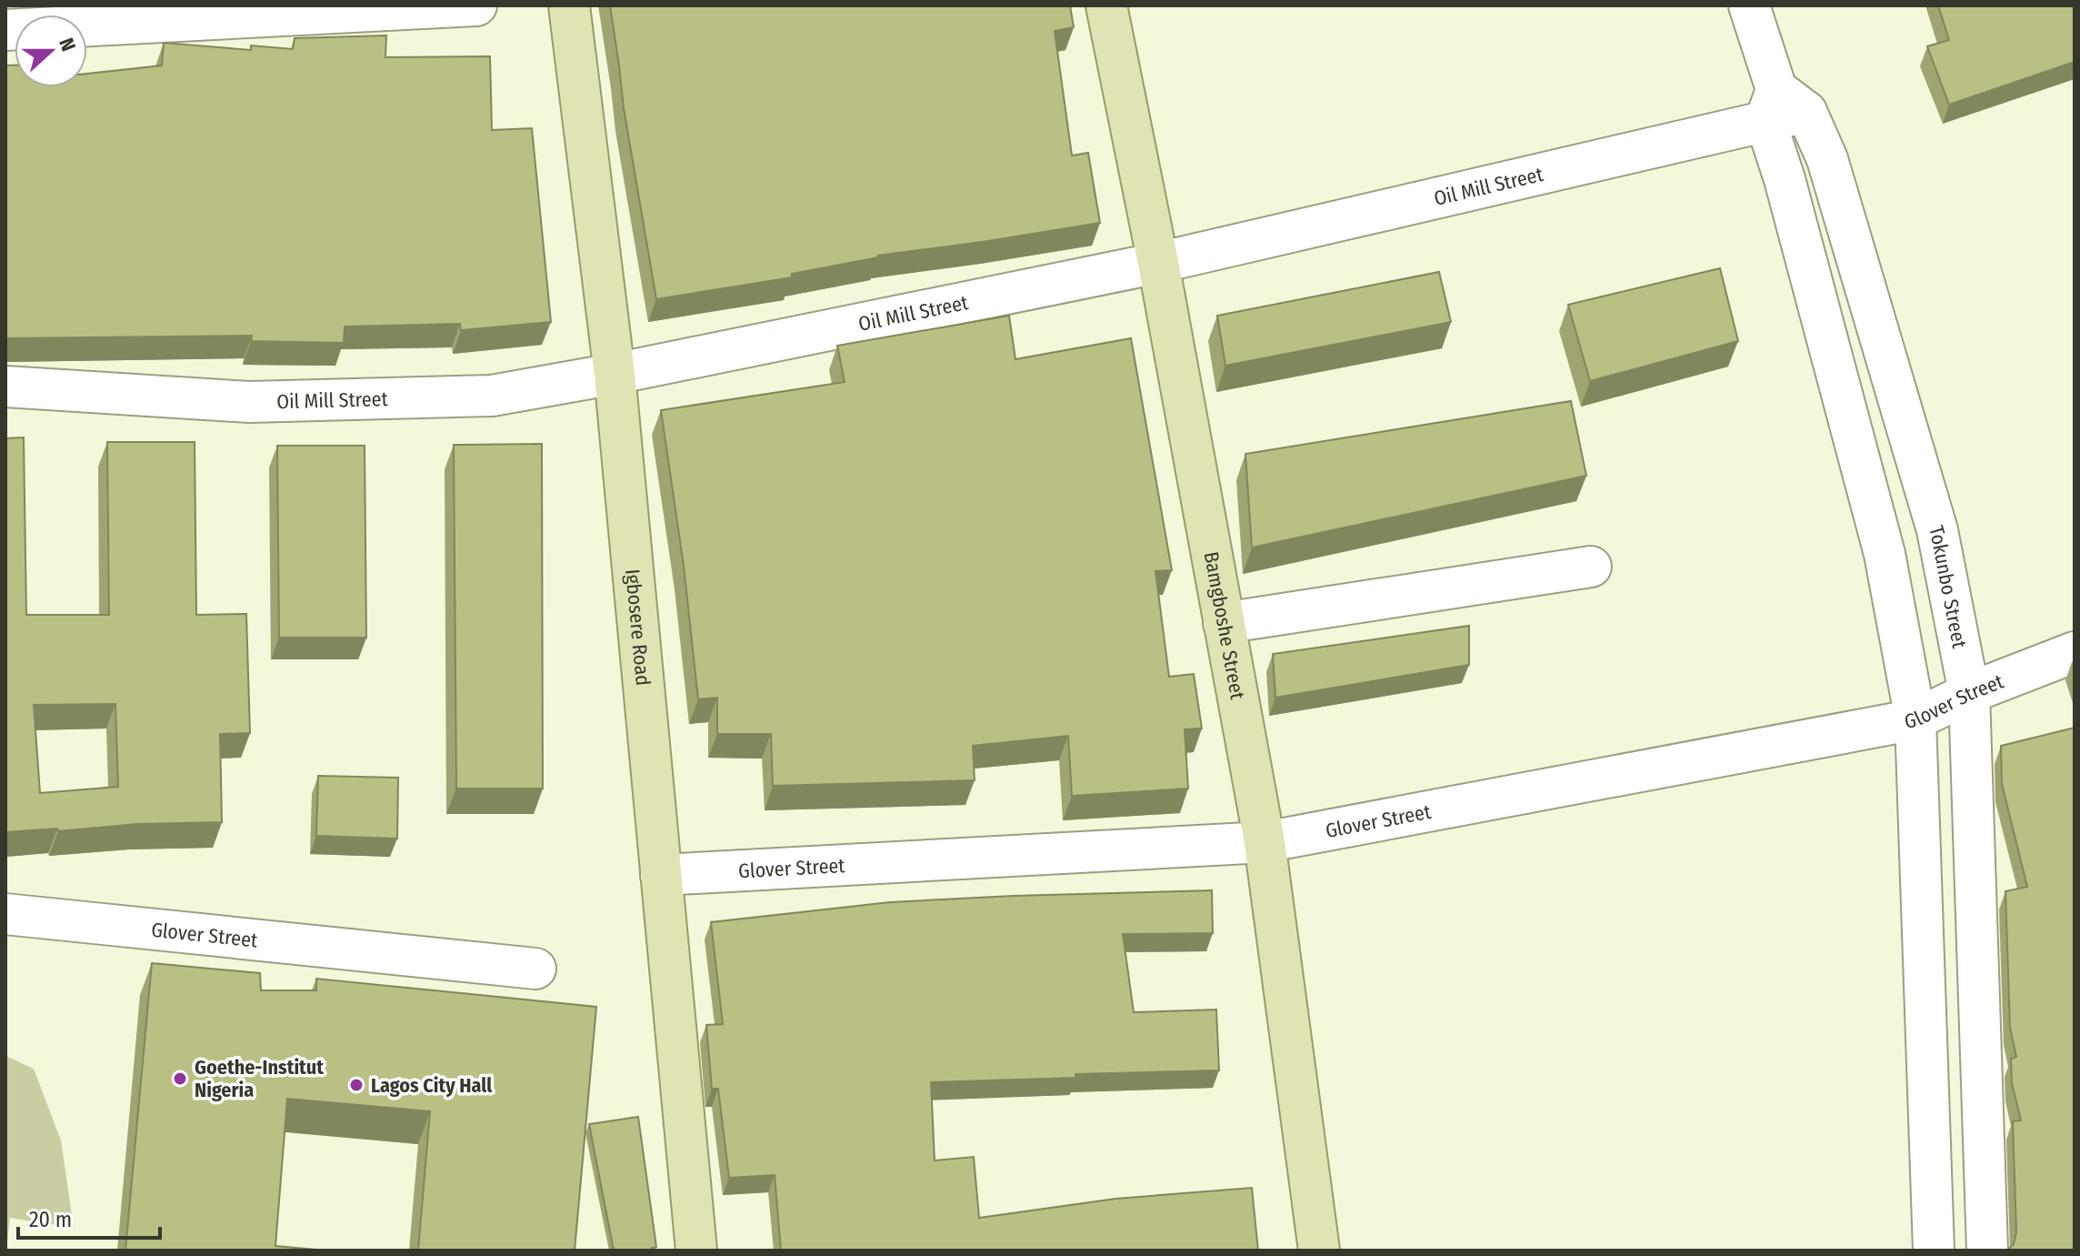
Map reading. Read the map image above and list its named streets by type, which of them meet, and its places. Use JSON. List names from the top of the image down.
{
  "streets": {
    "main road": ["Bamgboshe Street", "Igbosere Road"],
    "street": ["Oil Mill Street", "Tokunbo Street", "Glover Street"]
  },
  "crossings": [
    ["Oil Mill Street", "Tokunbo Street"],
    ["Oil Mill Street", "Bamgboshe Street"],
    ["Oil Mill Street", "Igbosere Road"],
    ["Tokunbo Street", "Glover Street"],
    ["Bamgboshe Street", "Glover Street"],
    ["Igbosere Road", "Glover Street"]
  ],
  "places": ["Goethe-Institut Nigeria", "Lagos City Hall"],
  "scale_bar": "20 m",
  "north": "right"
}
